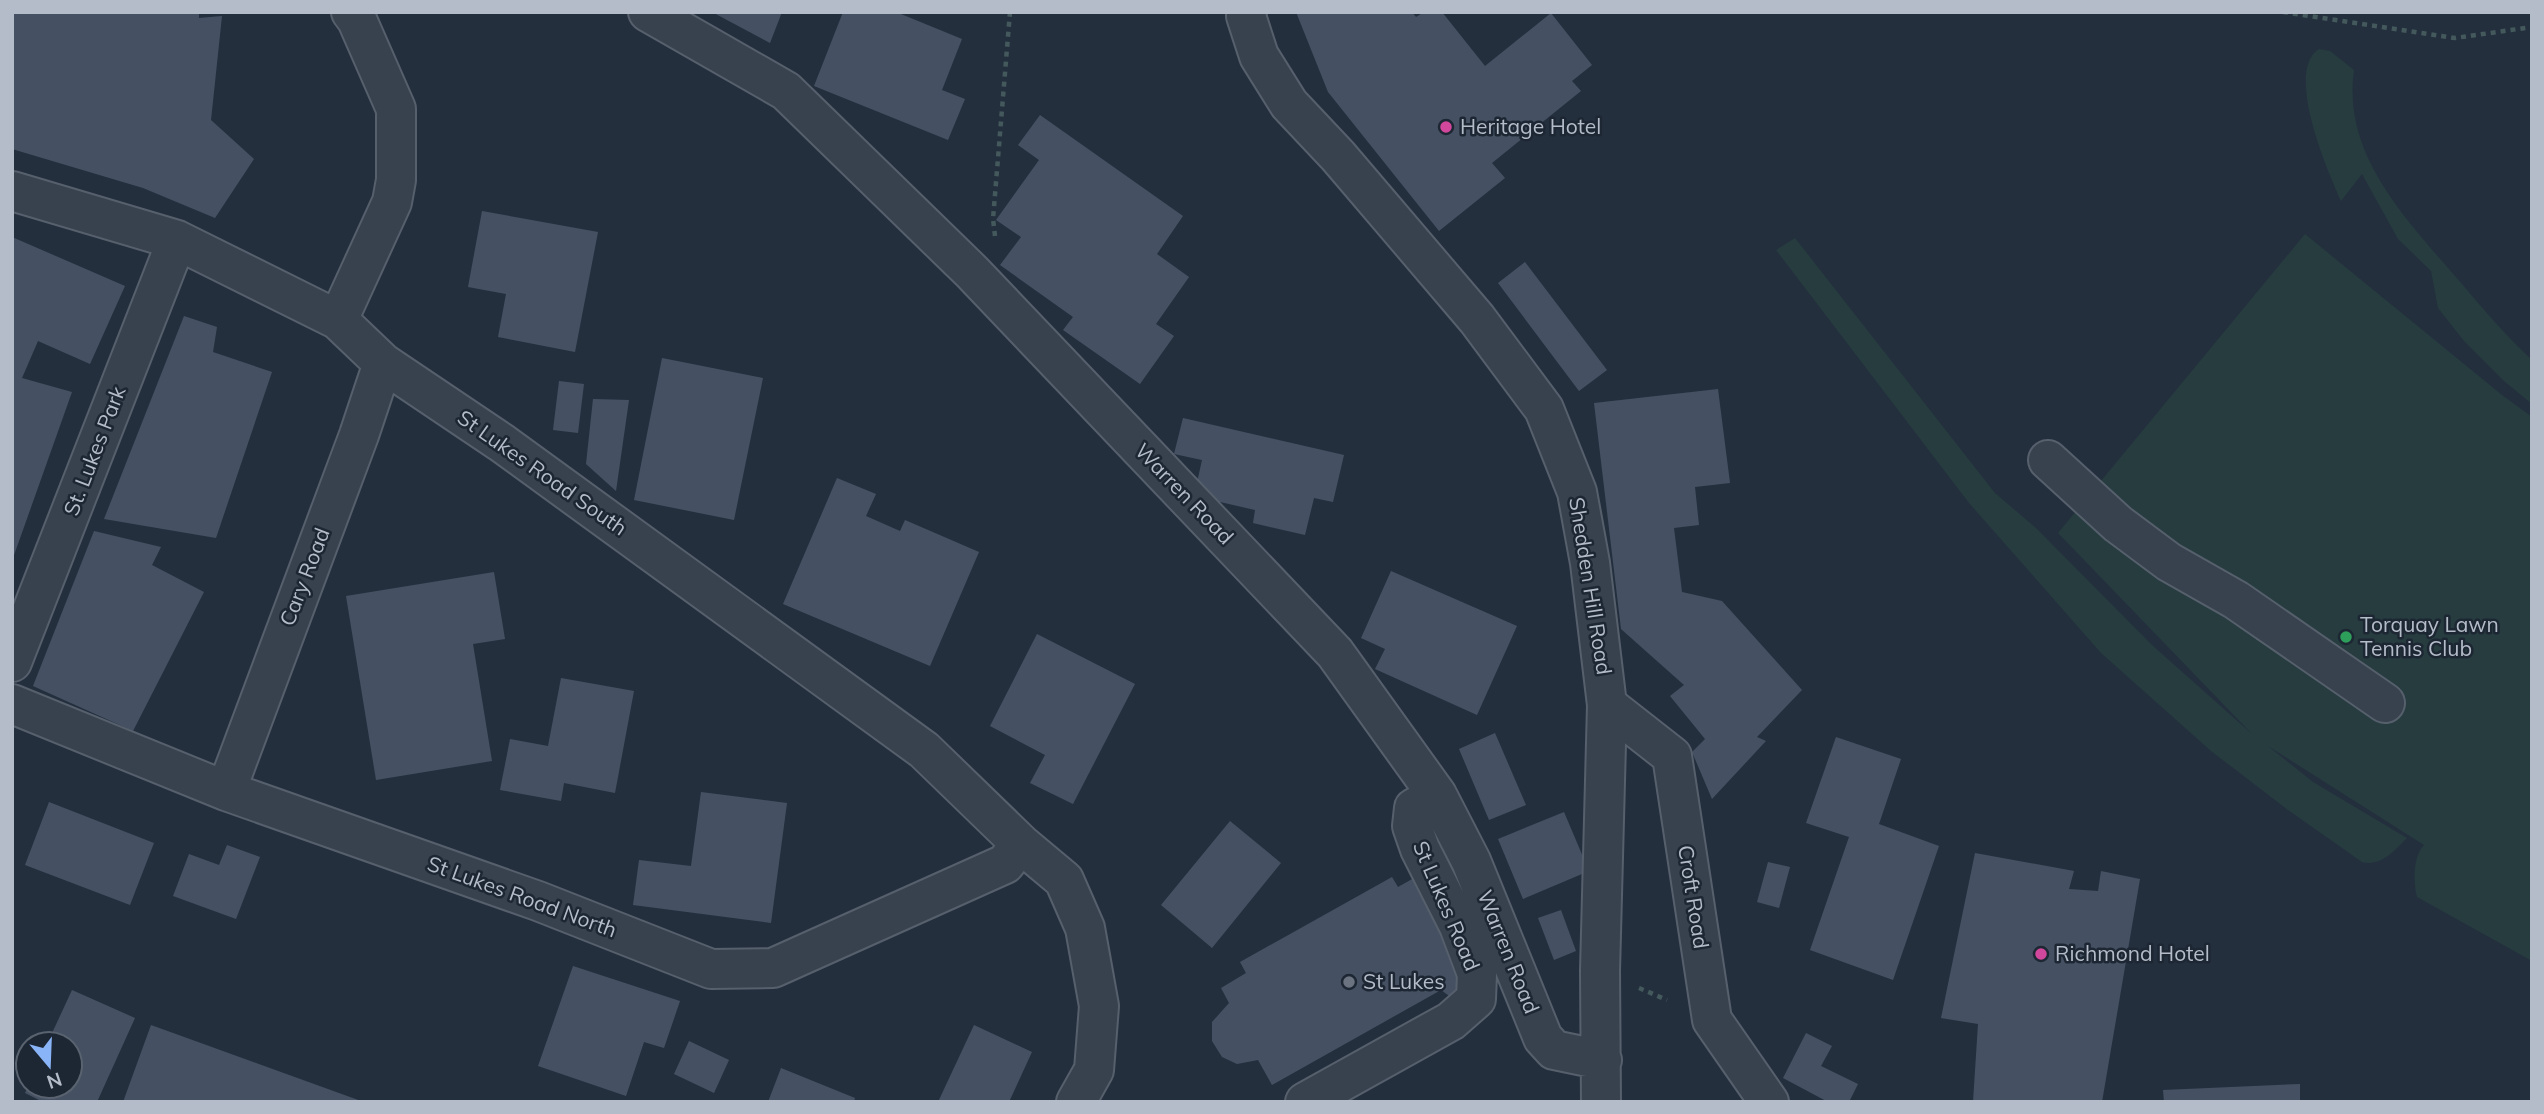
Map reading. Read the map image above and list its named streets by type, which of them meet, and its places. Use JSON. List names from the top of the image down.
{
  "streets": {
    "street": [
      "St. Lukes Park",
      "St Lukes Road South",
      "Warren Road",
      "Cary Road",
      "Shedden Hill Road",
      "St Lukes Road North",
      "Croft Road",
      "St Lukes Road"
    ]
  },
  "crossings": [
    ["St. Lukes Park", "St Lukes Road South"],
    ["St Lukes Road South", "Cary Road"],
    ["St Lukes Road South", "St Lukes Road North"],
    ["Warren Road", "Shedden Hill Road"],
    ["Warren Road", "St Lukes Road"],
    ["Cary Road", "St Lukes Road North"],
    ["Shedden Hill Road", "Croft Road"]
  ],
  "places": [
    "Heritage Hotel",
    "Torquay Lawn Tennis Club",
    "Richmond Hotel",
    "St Lukes"
  ],
  "north": "bottom"
}
